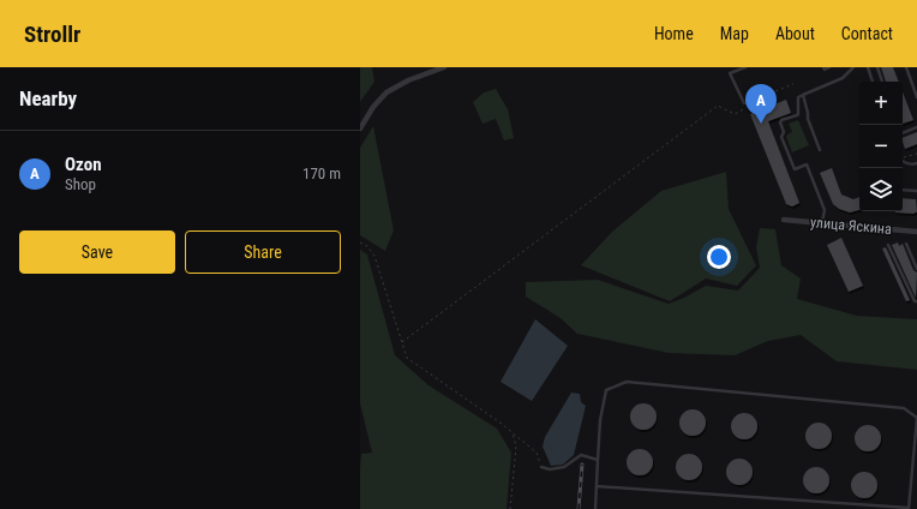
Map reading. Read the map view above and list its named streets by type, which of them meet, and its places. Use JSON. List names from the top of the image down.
{
  "streets": {
    "street": ["улица Яскина"]
  },
  "page": {
    "header": "Strollr",
    "nav": [
      "Home",
      "Map",
      "About",
      "Contact"
    ],
    "heading": "Nearby",
    "map_buttons": ["+", "−"],
    "pins": "A",
    "list": [
      {
        "mark": "A",
        "name": "Ozon",
        "note": "Shop",
        "value": "170 m"
      }
    ],
    "buttons": ["Save", "Share"]
  }
}
